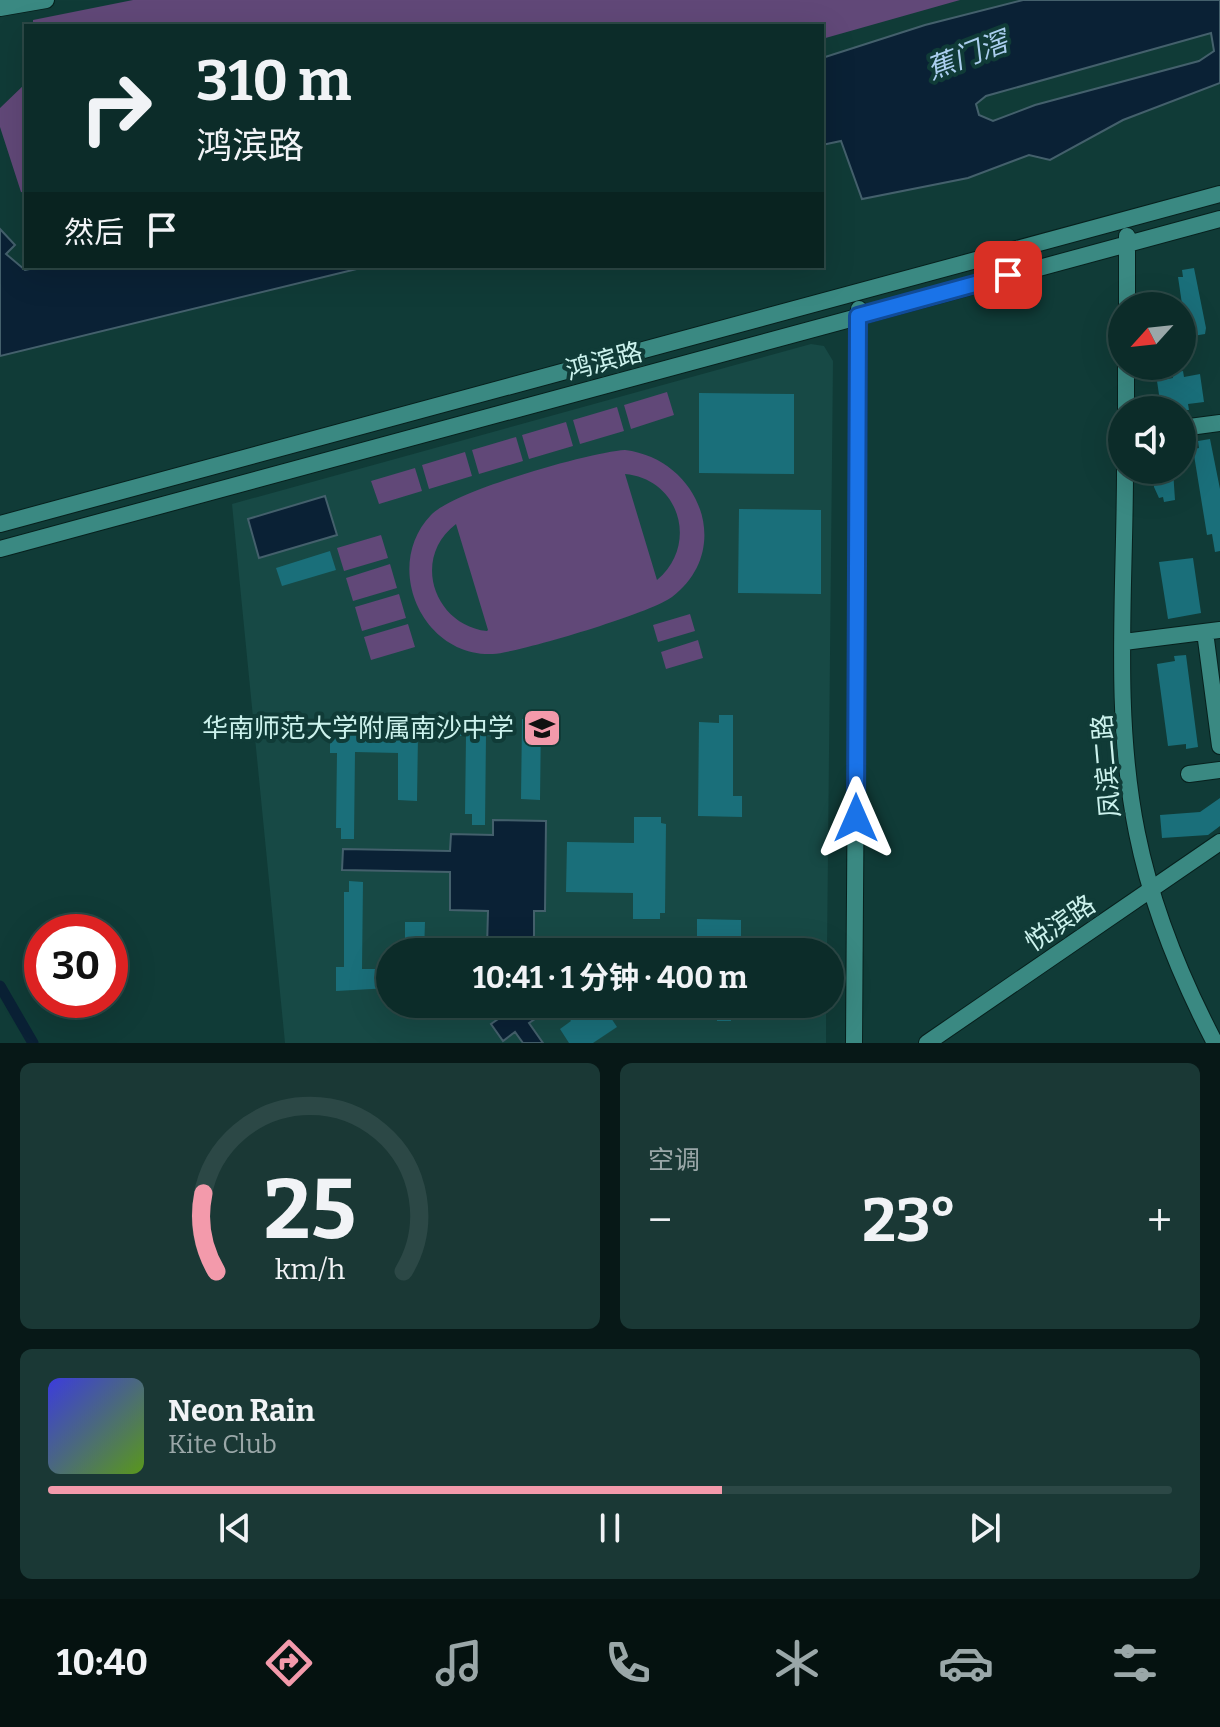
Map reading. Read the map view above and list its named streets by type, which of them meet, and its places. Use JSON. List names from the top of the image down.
{
  "streets": {
    "street": ["鸿滨路", "凤滨二路", "悦滨路"]
  },
  "crossings": [
    ["凤滨二路", "悦滨路"]
  ],
  "water": ["蕉门滘"],
  "places": {
    "school or university": ["华南师范大学附属南沙中学"]
  },
  "north": "bottom left",
  "page": {
    "turn": ["310 m", "鸿滨路"],
    "then": "然后",
    "limit": "30",
    "trip": "10:41 · 1 分钟 · 400 m",
    "tile": "空调",
    "heat": ["−", "23°", "+"],
    "song": ["Neon Rain", "Kite Club"],
    "tabs": "10:40",
    "gauge": ["25", "km/h"]
  }
}
